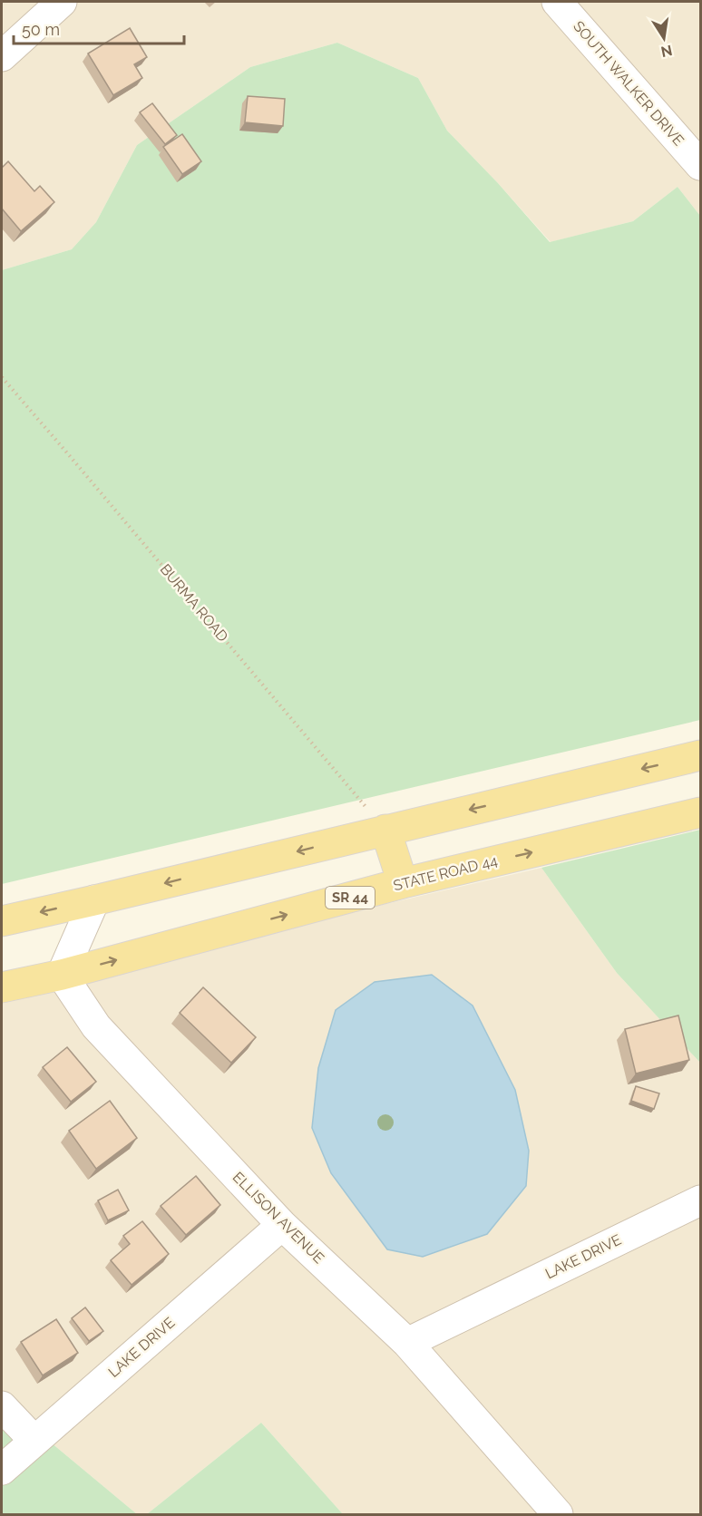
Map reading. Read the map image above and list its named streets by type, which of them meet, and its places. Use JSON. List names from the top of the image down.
{
  "streets": {
    "main road": ["STATE ROAD 44", "SR 44"],
    "street": ["SOUTH WALKER DRIVE", "ELLISON AVENUE", "LAKE DRIVE"],
    "path": ["BURMA ROAD"]
  },
  "crossings": [
    ["STATE ROAD 44", "ELLISON AVENUE"],
    ["ELLISON AVENUE", "LAKE DRIVE"]
  ],
  "scale_bar": "50 m",
  "north": "bottom"
}
